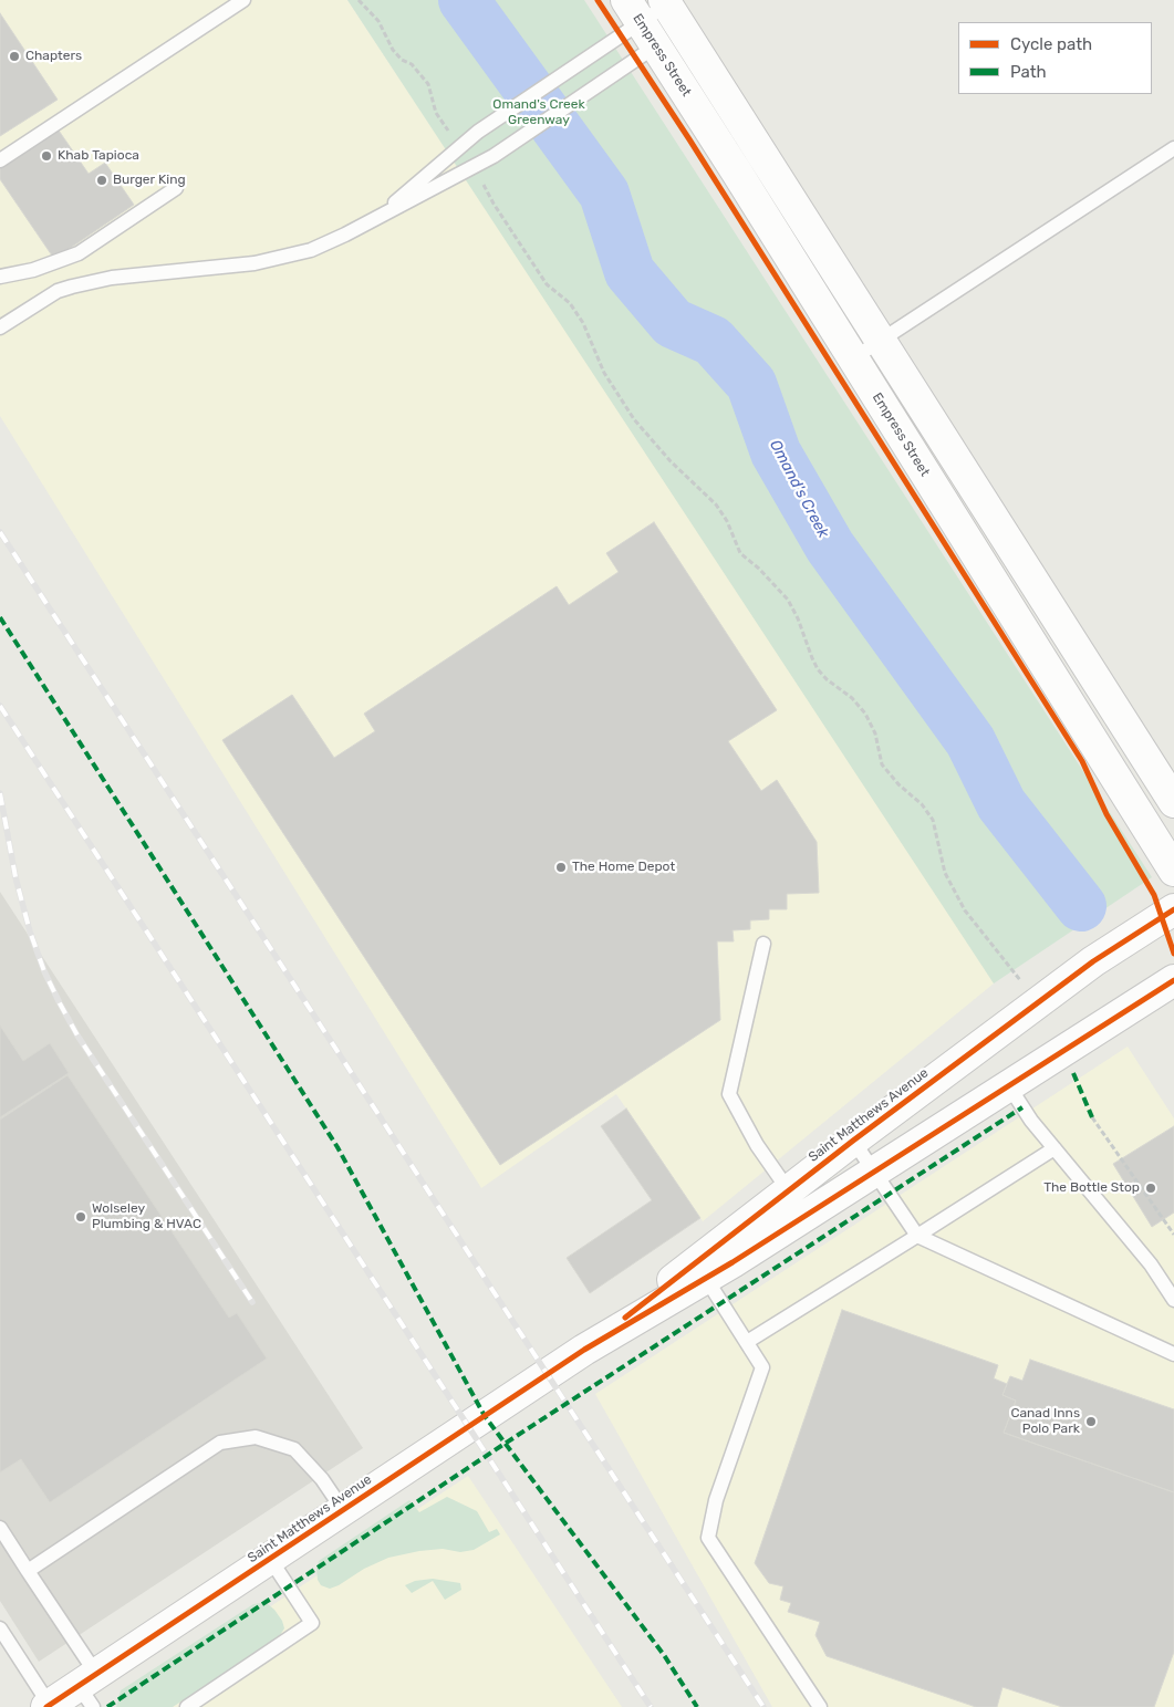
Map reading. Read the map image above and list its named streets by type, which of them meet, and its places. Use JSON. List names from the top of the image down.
{
  "streets": {
    "street": ["Empress Street", "Saint Matthews Avenue"]
  },
  "water": ["Omand's Creek"],
  "parks": ["Omand's Creek Greenway"],
  "places": [
    "Chapters",
    "Khab Tapioca",
    "Burger King",
    "The Home Depot",
    "The Bottle Stop",
    "Wolseley Plumbing & HVAC",
    "Canad Inns Polo Park"
  ],
  "legend": ["Cycle path", "Path"]
}
